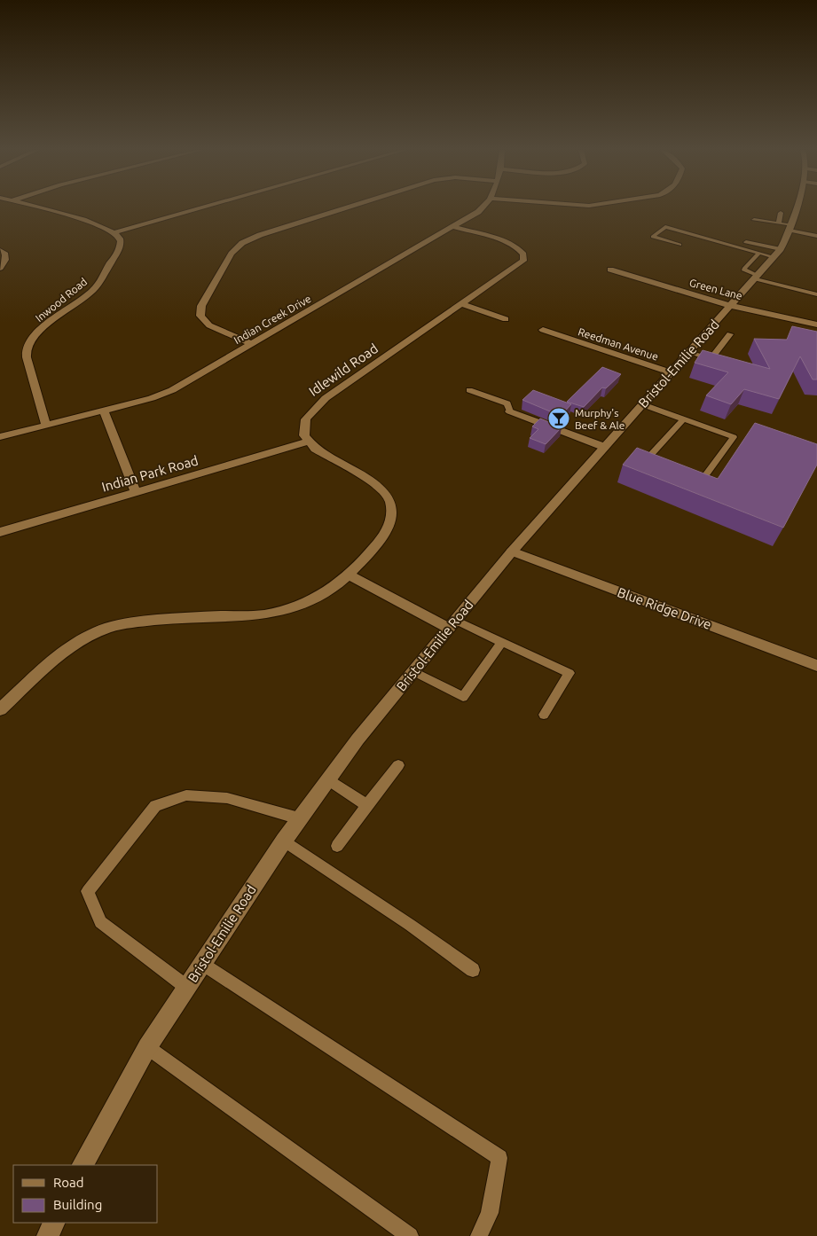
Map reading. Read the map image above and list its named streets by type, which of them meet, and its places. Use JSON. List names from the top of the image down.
{
  "streets": {
    "street": [
      "Green Lane",
      "Inwood Road",
      "Indian Creek Drive",
      "Reedman Avenue",
      "Bristol-Emilie Road",
      "Idlewild Road",
      "Indian Park Road",
      "Blue Ridge Drive"
    ]
  },
  "crossings": [
    ["Green Lane", "Bristol-Emilie Road"],
    ["Inwood Road", "Indian Creek Drive"],
    ["Indian Creek Drive", "Idlewild Road"],
    ["Reedman Avenue", "Bristol-Emilie Road"],
    ["Bristol-Emilie Road", "Blue Ridge Drive"],
    ["Idlewild Road", "Indian Park Road"]
  ],
  "places": {
    "bar": ["Murphy's Beef & Ale"]
  },
  "legend": ["Road", "Building"]
}
